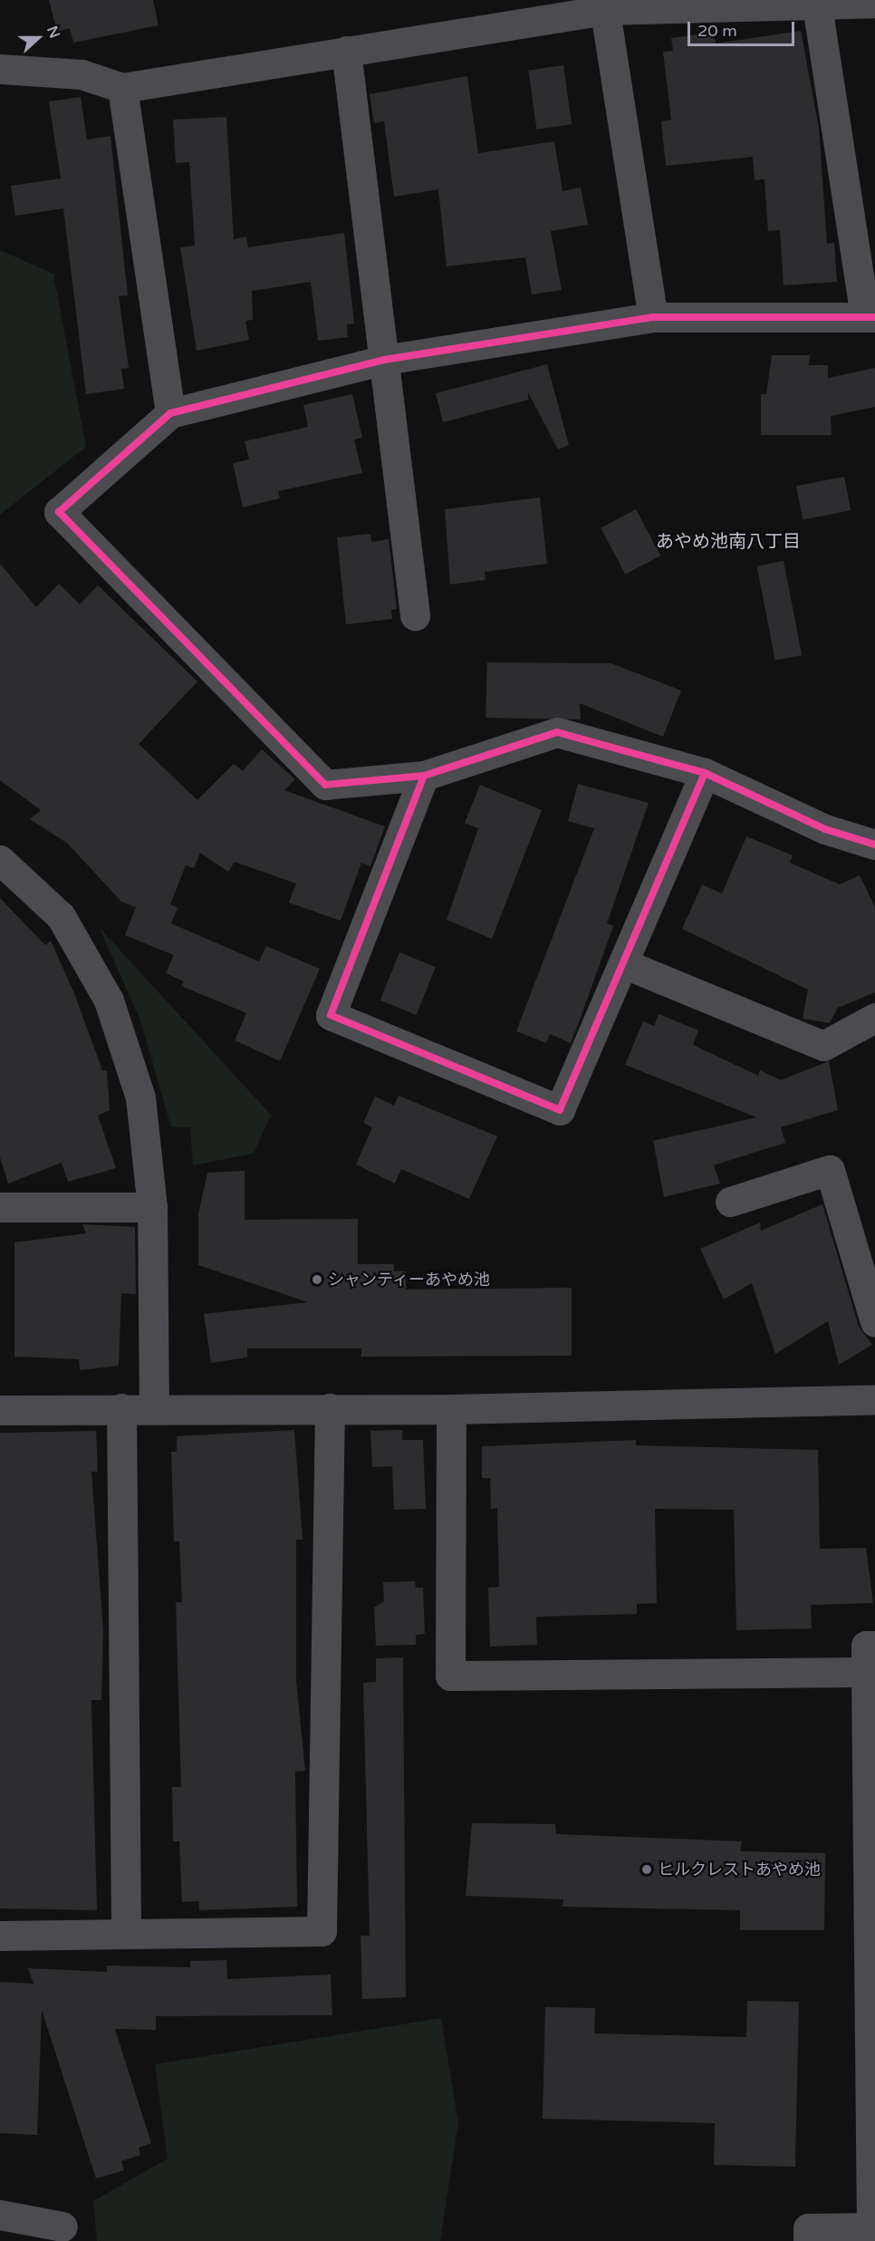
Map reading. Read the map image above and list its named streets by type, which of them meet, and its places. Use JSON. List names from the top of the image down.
{
  "districts": ["あやめ池南八丁目"],
  "places": ["シャンティーあやめ池", "ヒルクレストあやめ池"],
  "scale_bar": "20 m",
  "north": "right"
}
